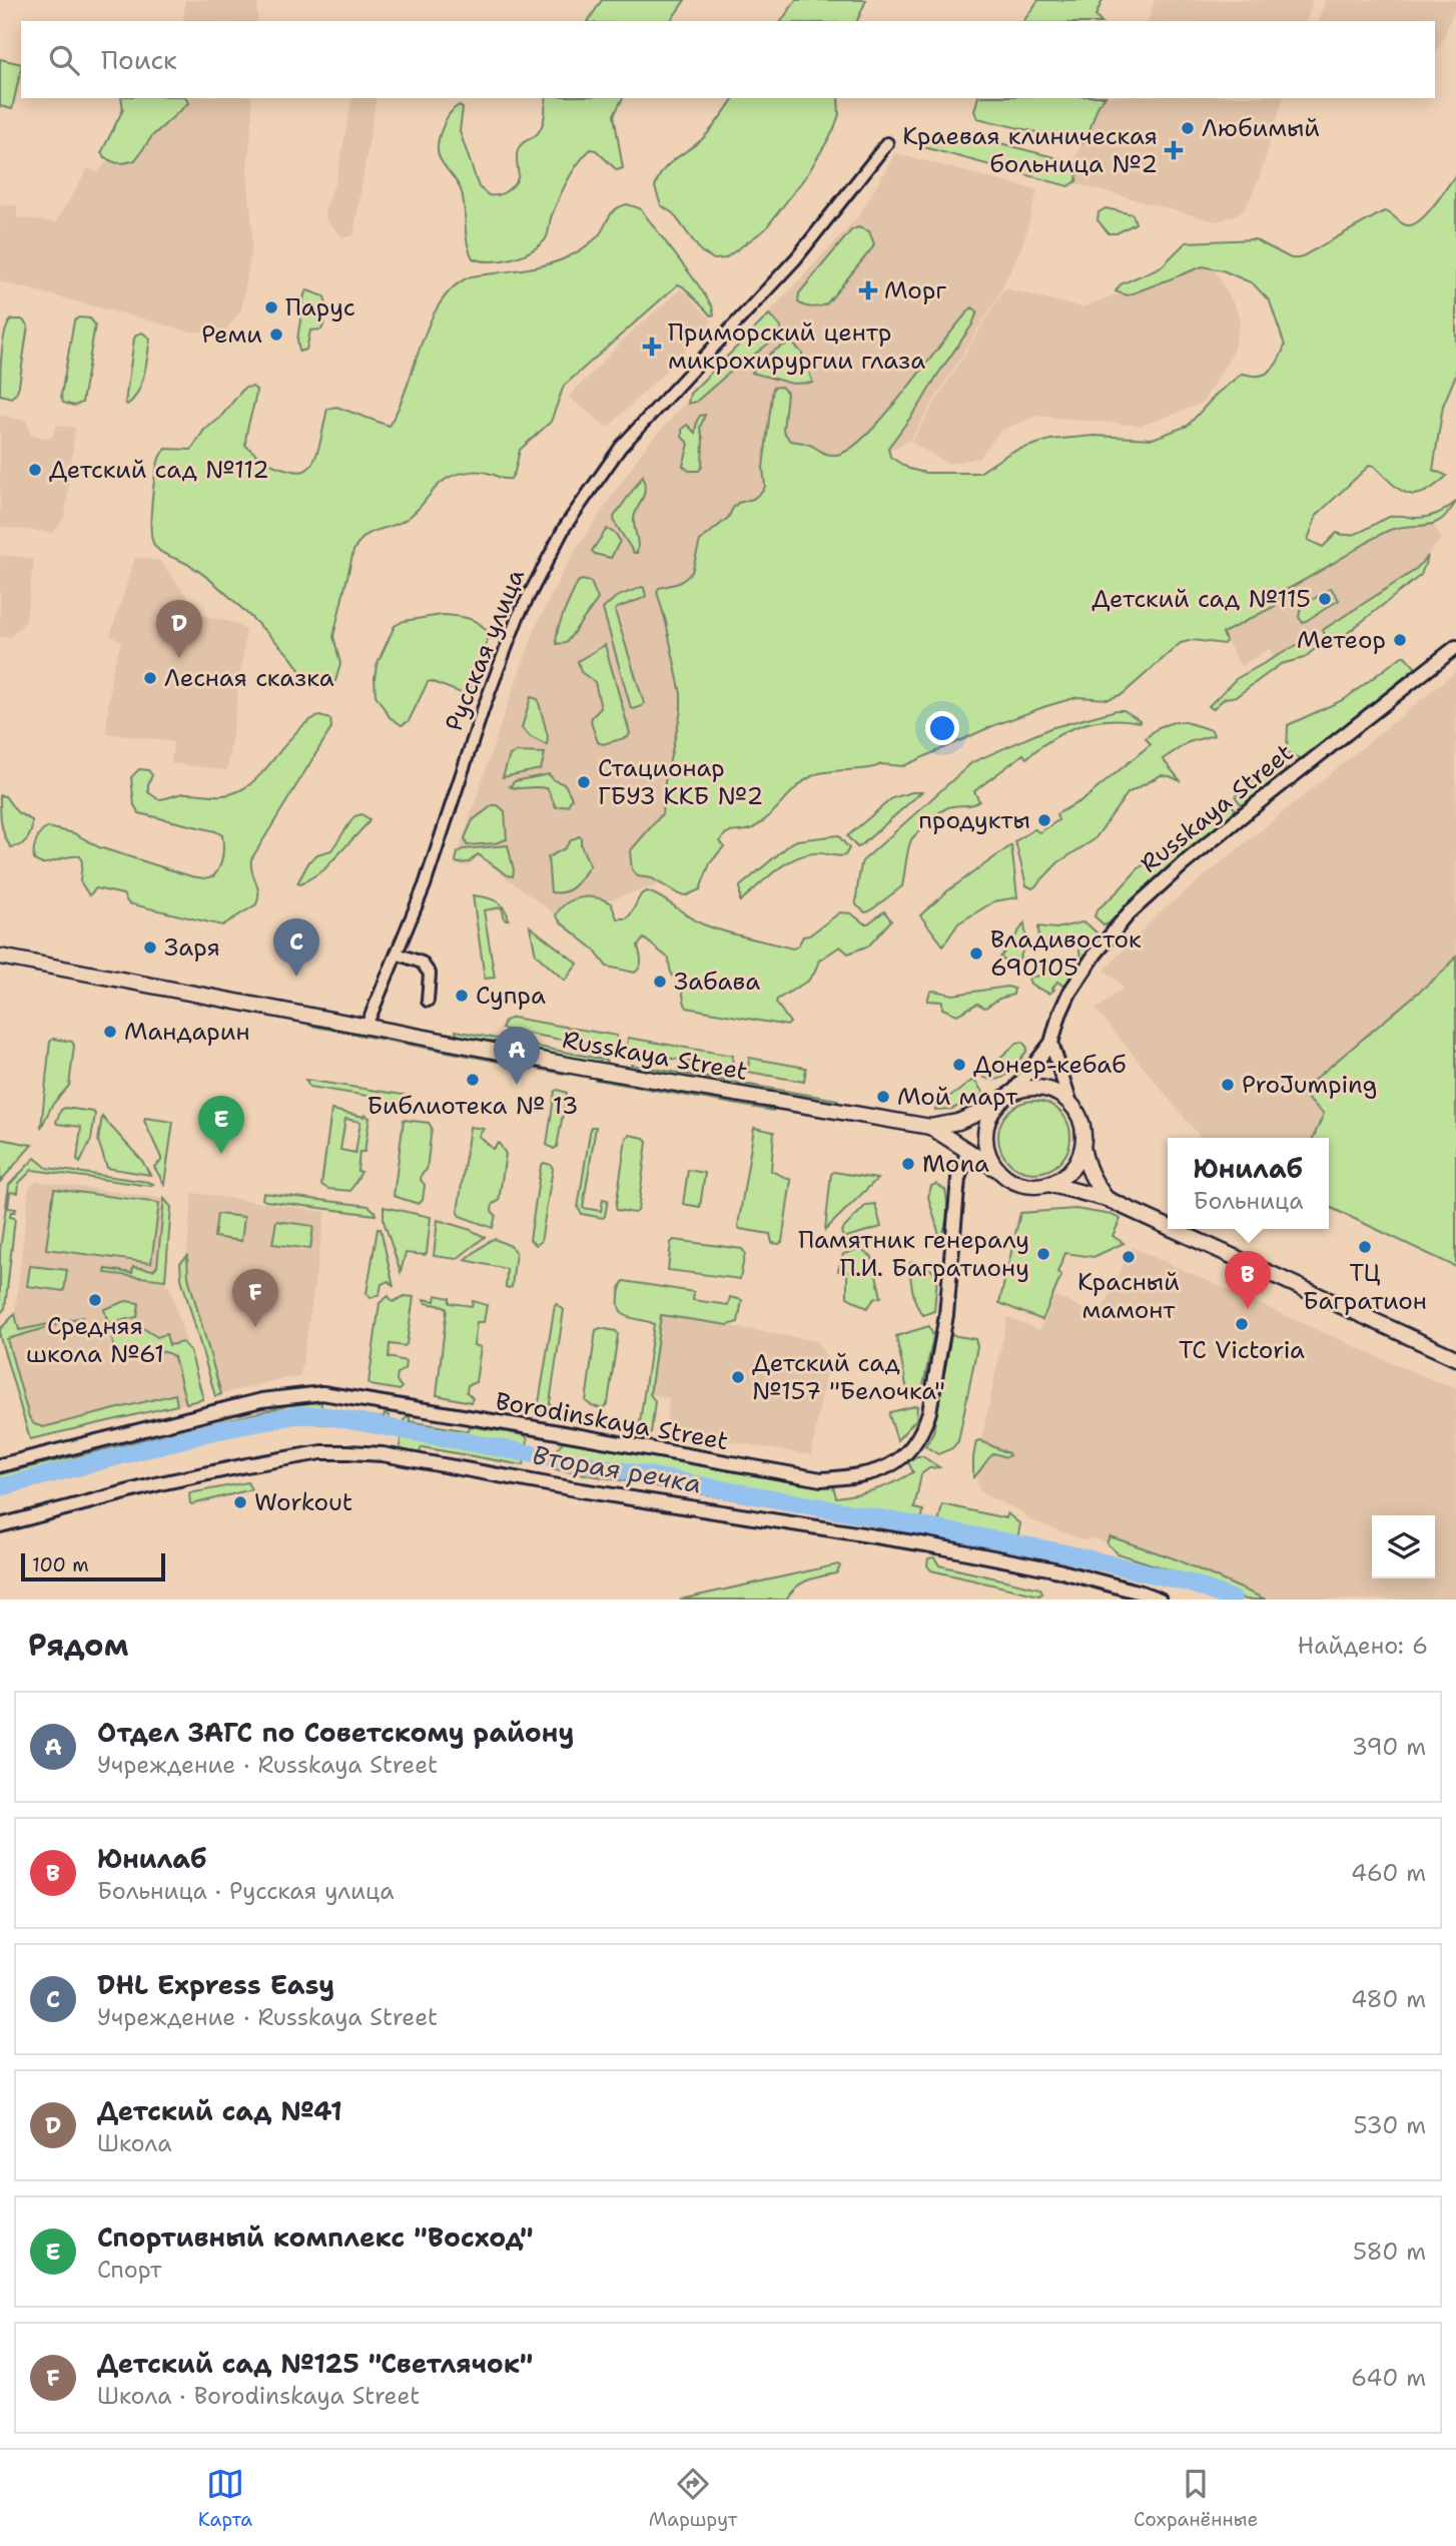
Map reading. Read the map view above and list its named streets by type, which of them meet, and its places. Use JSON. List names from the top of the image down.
{
  "streets": {
    "main road": ["Russkaya Street", "Borodinskaya Street"],
    "street": ["Русская улица"]
  },
  "crossings": [
    ["Русская улица", "Russkaya Street"],
    ["Russkaya Street", "Borodinskaya Street"]
  ],
  "water": ["Вторая речка"],
  "places": {
    "other": [
      "Любимый",
      "Парус",
      "Реми",
      "Детский сад №112",
      "Детский сад №115",
      "Метеор",
      "Лесная сказка",
      "Стационар ГБУЗ ККБ №2",
      "продукты",
      "Заря",
      "Владивосток 690105",
      "Забава",
      "Супра",
      "Мандарин",
      "Донер-кебаб",
      "Библиотека № 13",
      "ProJumping",
      "Мой март",
      "Mona",
      "ТЦ Багратион",
      "Памятник генералу П.И. Багратиону",
      "Красный мамонт",
      "Средняя школа №61",
      "TC Victoria",
      "Детский сад №157 \"Белочка\"",
      "Workout"
    ],
    "health": ["Краевая клиническая больница №2", "Морг", "Приморский центр микрохирургии глаза"]
  },
  "scale_bar": "100 m",
  "page": {
    "search": "Поиск",
    "pins": [
      "D",
      "C",
      "A",
      "E",
      "B",
      "F"
    ],
    "popup": ["Юнилаб", "Больница"],
    "scale": "100 m",
    "heading": ["Рядом", "Найдено: 6"],
    "list": [
      {
        "mark": "A",
        "name": "Отдел ЗАГС по Советскому району",
        "note": "Учреждение · Russkaya Street",
        "value": "390 m"
      },
      {
        "mark": "B",
        "name": "Юнилаб",
        "note": "Больница · Русская улица",
        "value": "460 m"
      },
      {
        "mark": "C",
        "name": "DHL Express Easy",
        "note": "Учреждение · Russkaya Street",
        "value": "480 m"
      },
      {
        "mark": "D",
        "name": "Детский сад №41",
        "note": "Школа",
        "value": "530 m"
      },
      {
        "mark": "E",
        "name": "Спортивный комплекс \"Восход\"",
        "note": "Спорт",
        "value": "580 m"
      },
      {
        "mark": "F",
        "name": "Детский сад №125 \"Светлячок\"",
        "note": "Школа · Borodinskaya Street",
        "value": "640 m"
      }
    ],
    "nav": ["Карта", "Маршрут", "Сохранённые"]
  }
}
